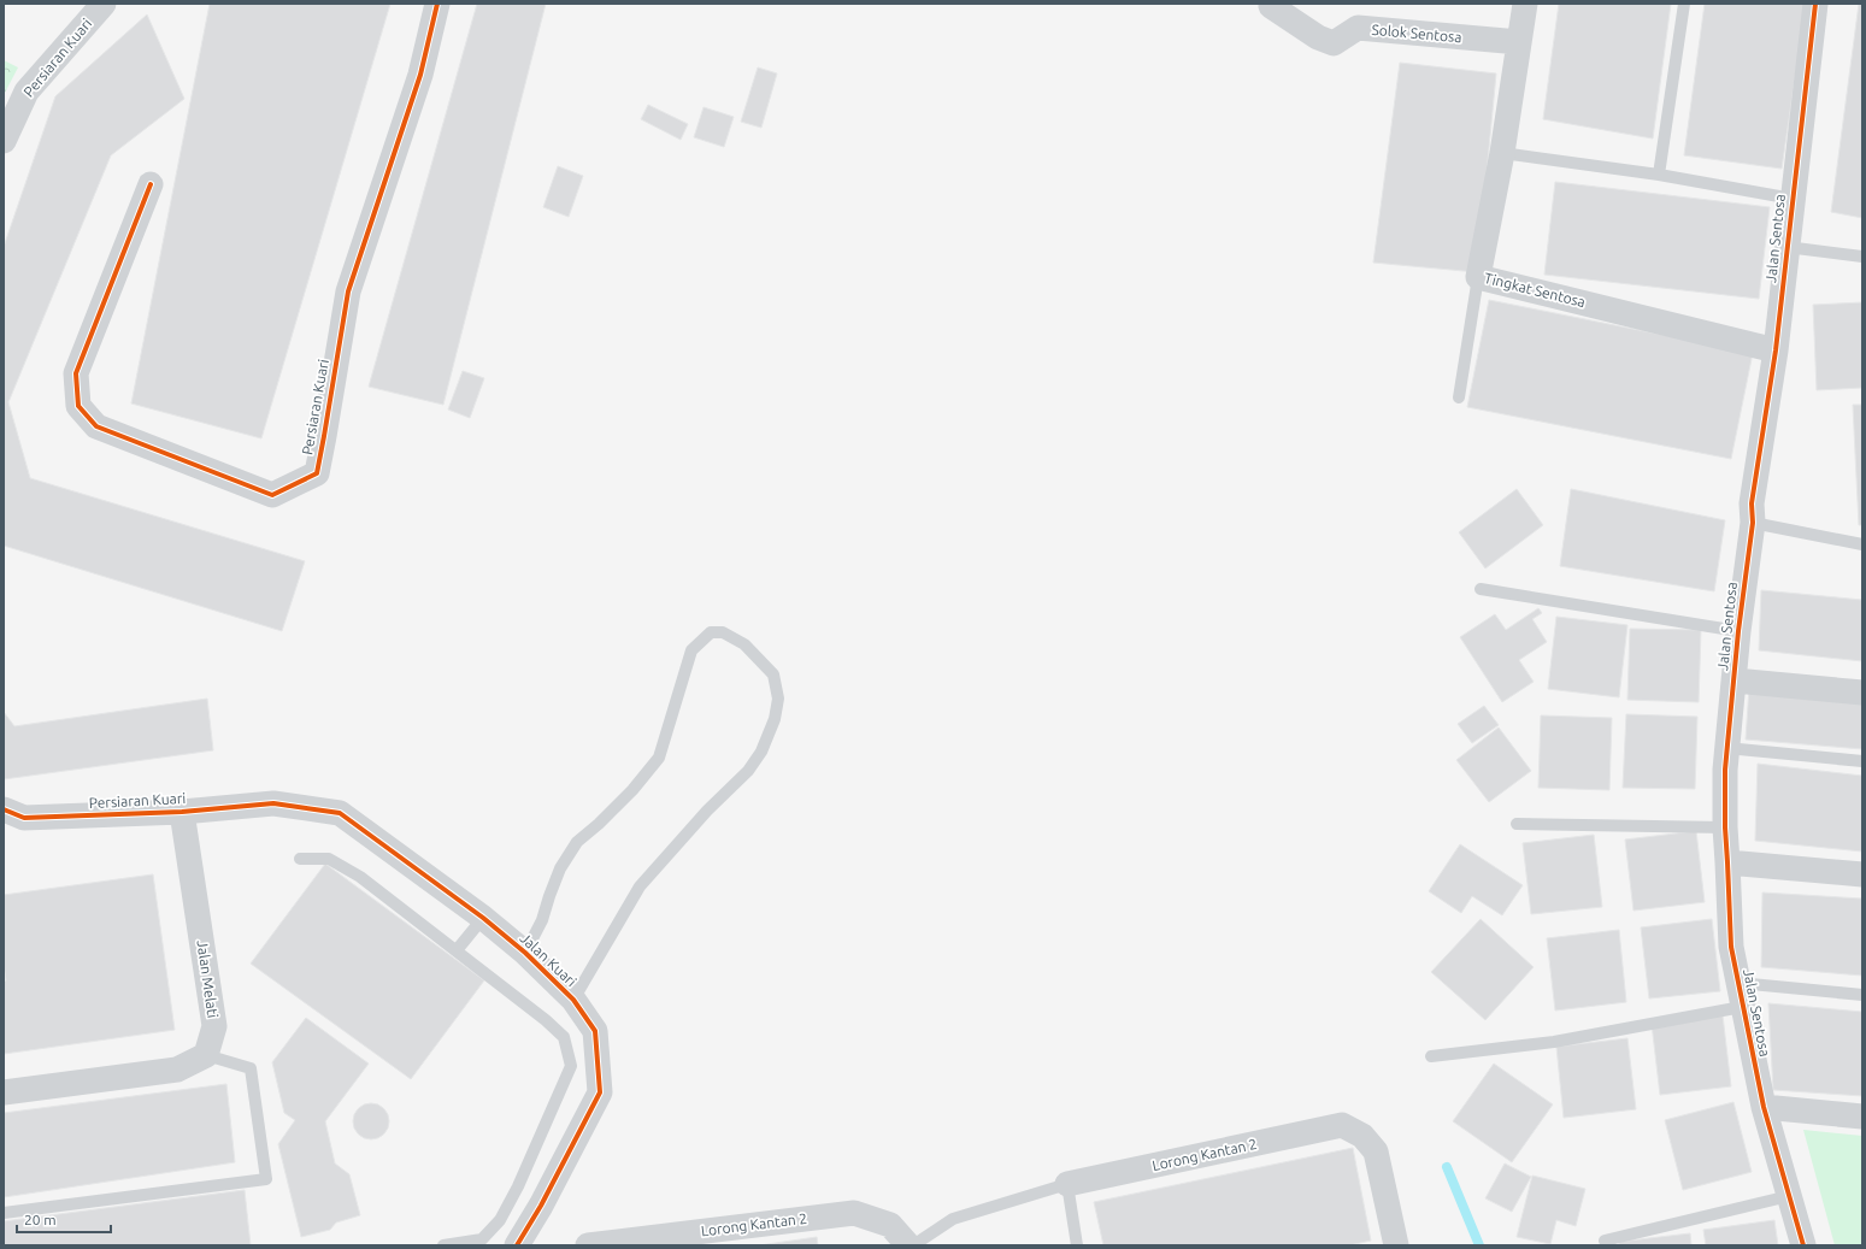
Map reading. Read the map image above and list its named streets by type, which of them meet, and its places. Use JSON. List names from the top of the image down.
{
  "streets": {
    "street": [
      "Solok Sentosa",
      "Persiaran Kuari",
      "Jalan Sentosa",
      "Tingkat Sentosa",
      "Jalan Kuari",
      "Jalan Melati",
      "Lorong Kantan 2"
    ]
  },
  "crossings": [
    ["Solok Sentosa", "Tingkat Sentosa"],
    ["Persiaran Kuari", "Jalan Kuari"],
    ["Persiaran Kuari", "Jalan Melati"],
    ["Jalan Sentosa", "Tingkat Sentosa"]
  ],
  "scale_bar": "20 m"
}
